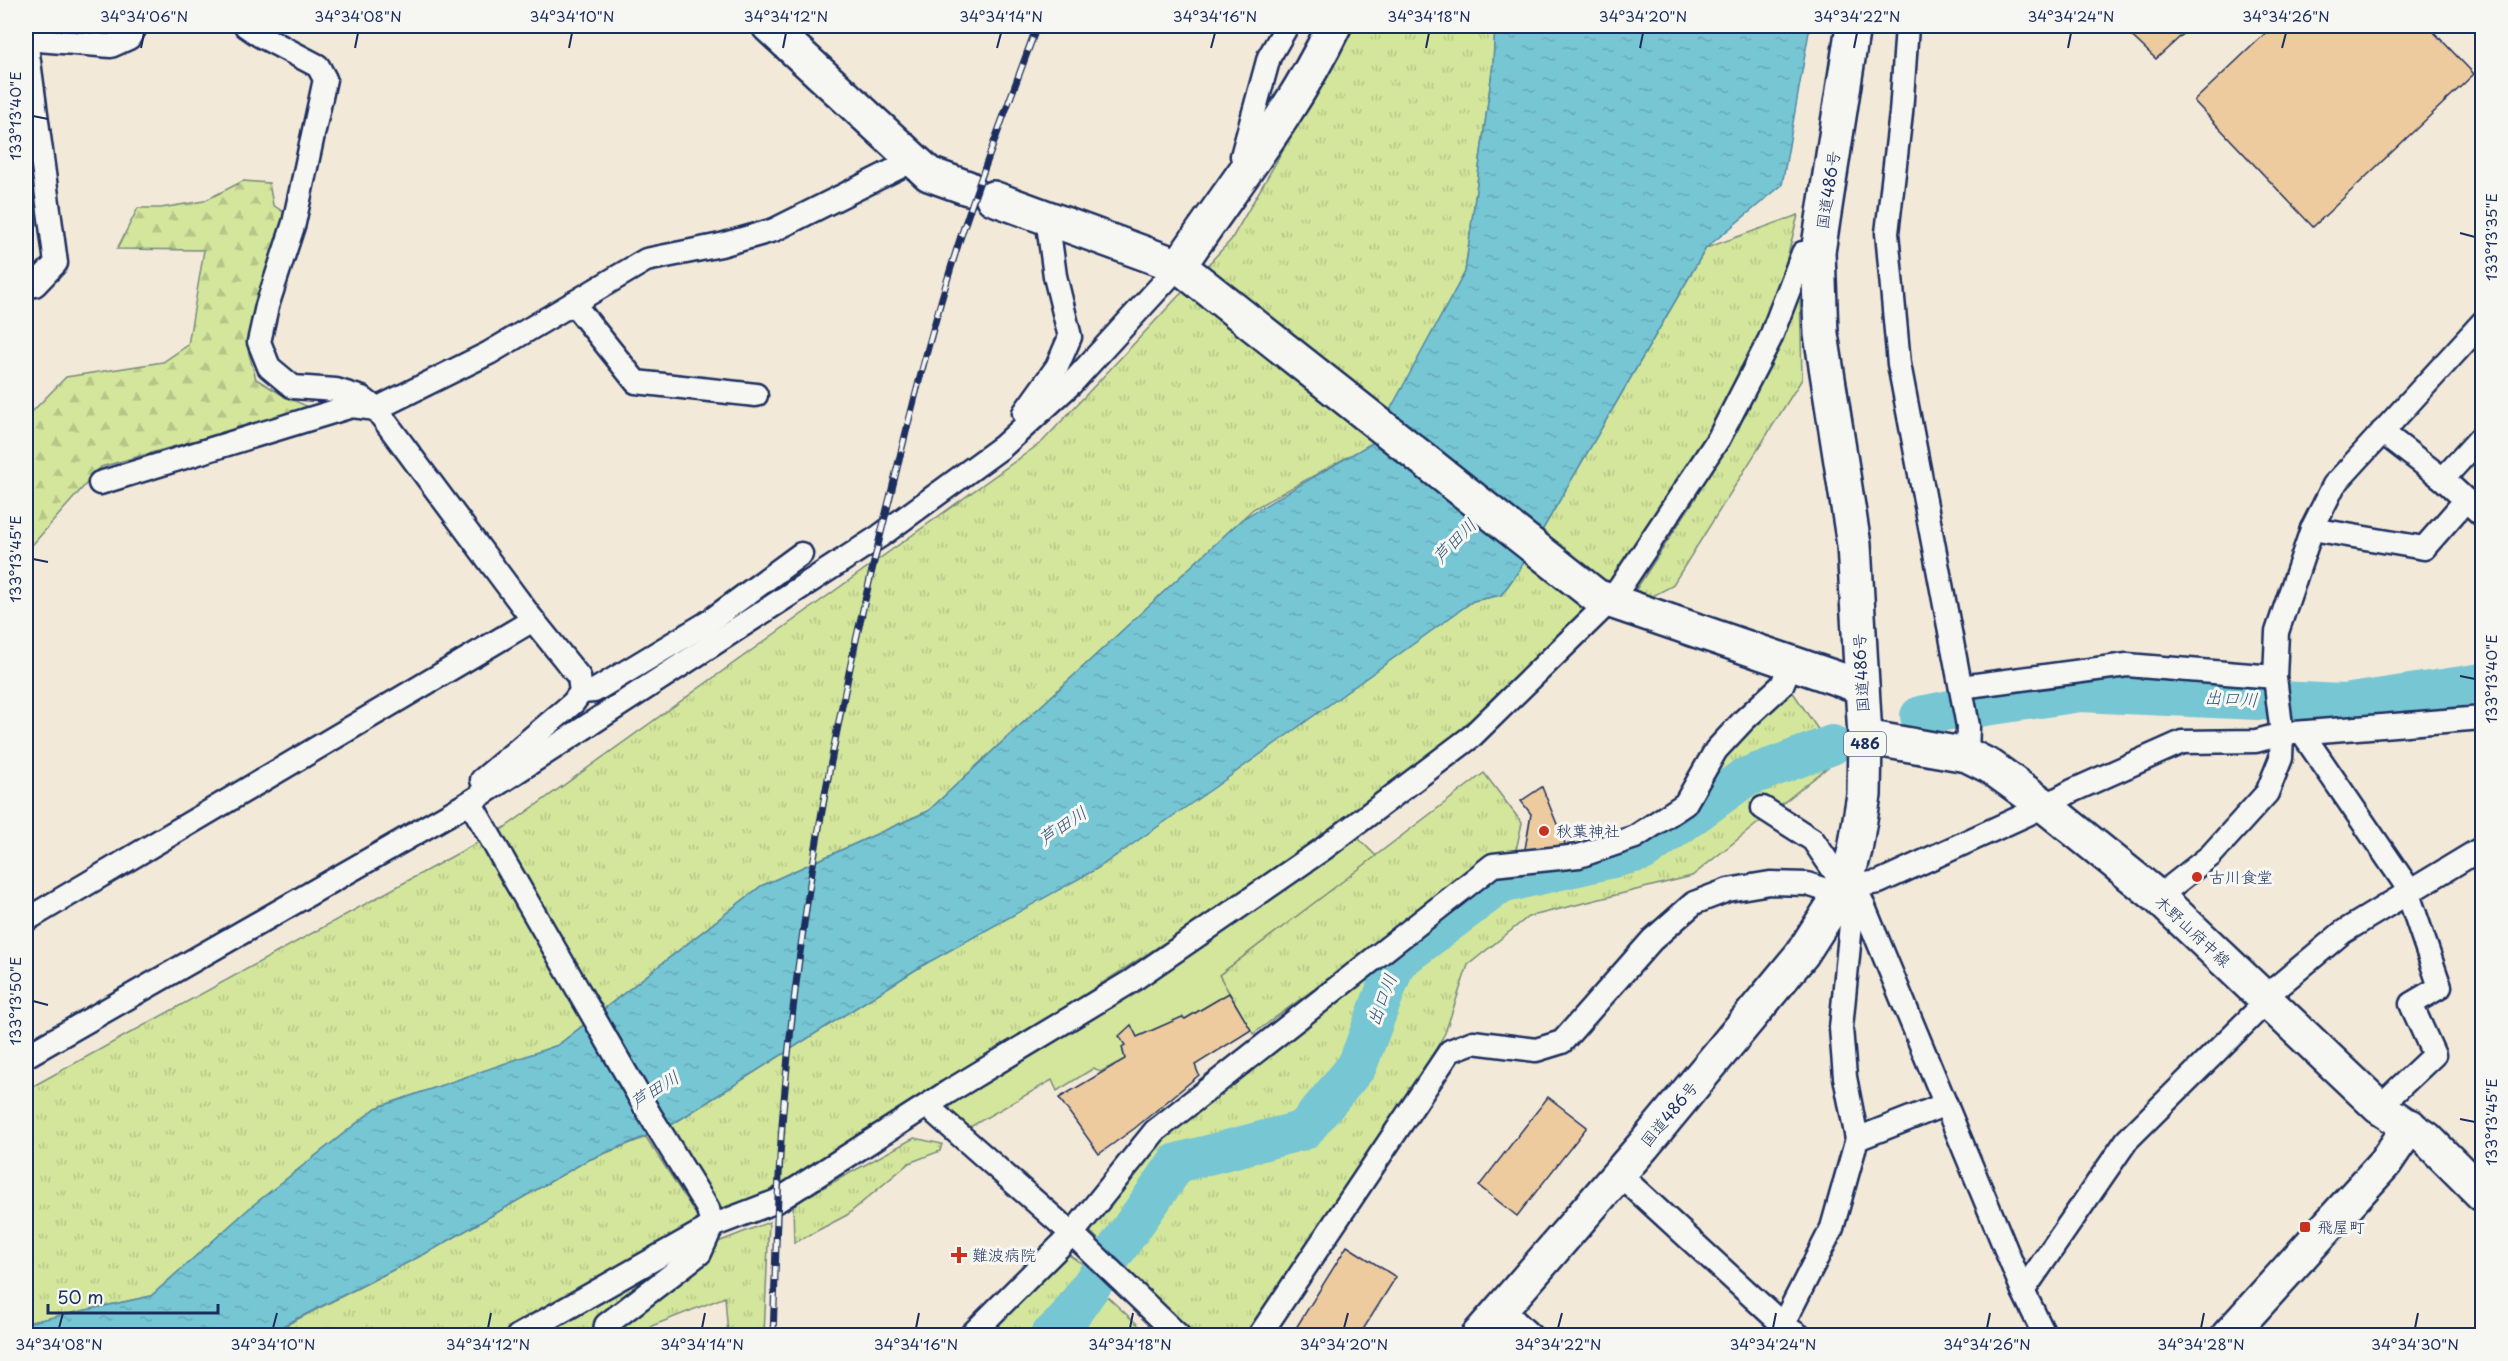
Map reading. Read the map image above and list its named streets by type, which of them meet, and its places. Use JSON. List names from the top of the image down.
{
  "streets": {
    "main road": ["国道486号", "486", "木野山府中線"]
  },
  "crossings": [
    ["国道486号", "木野山府中線"]
  ],
  "water": ["芦田川", "出口川"],
  "places": {
    "other": ["秋葉神社", "古川食堂"],
    "transit": ["飛屋町"],
    "health": ["難波病院"]
  },
  "scale_bar": "50 m",
  "coordinates": [
    "34°34'06\"N",
    "34°34'08\"N",
    "34°34'10\"N",
    "34°34'12\"N",
    "34°34'14\"N",
    "34°34'16\"N",
    "34°34'18\"N",
    "34°34'20\"N",
    "34°34'22\"N",
    "34°34'24\"N",
    "34°34'26\"N",
    "133°13'40\"E",
    "133°13'35\"E",
    "133°13'45\"E",
    "133°13'50\"E",
    "34°34'28\"N",
    "34°34'30\"N"
  ]
}
